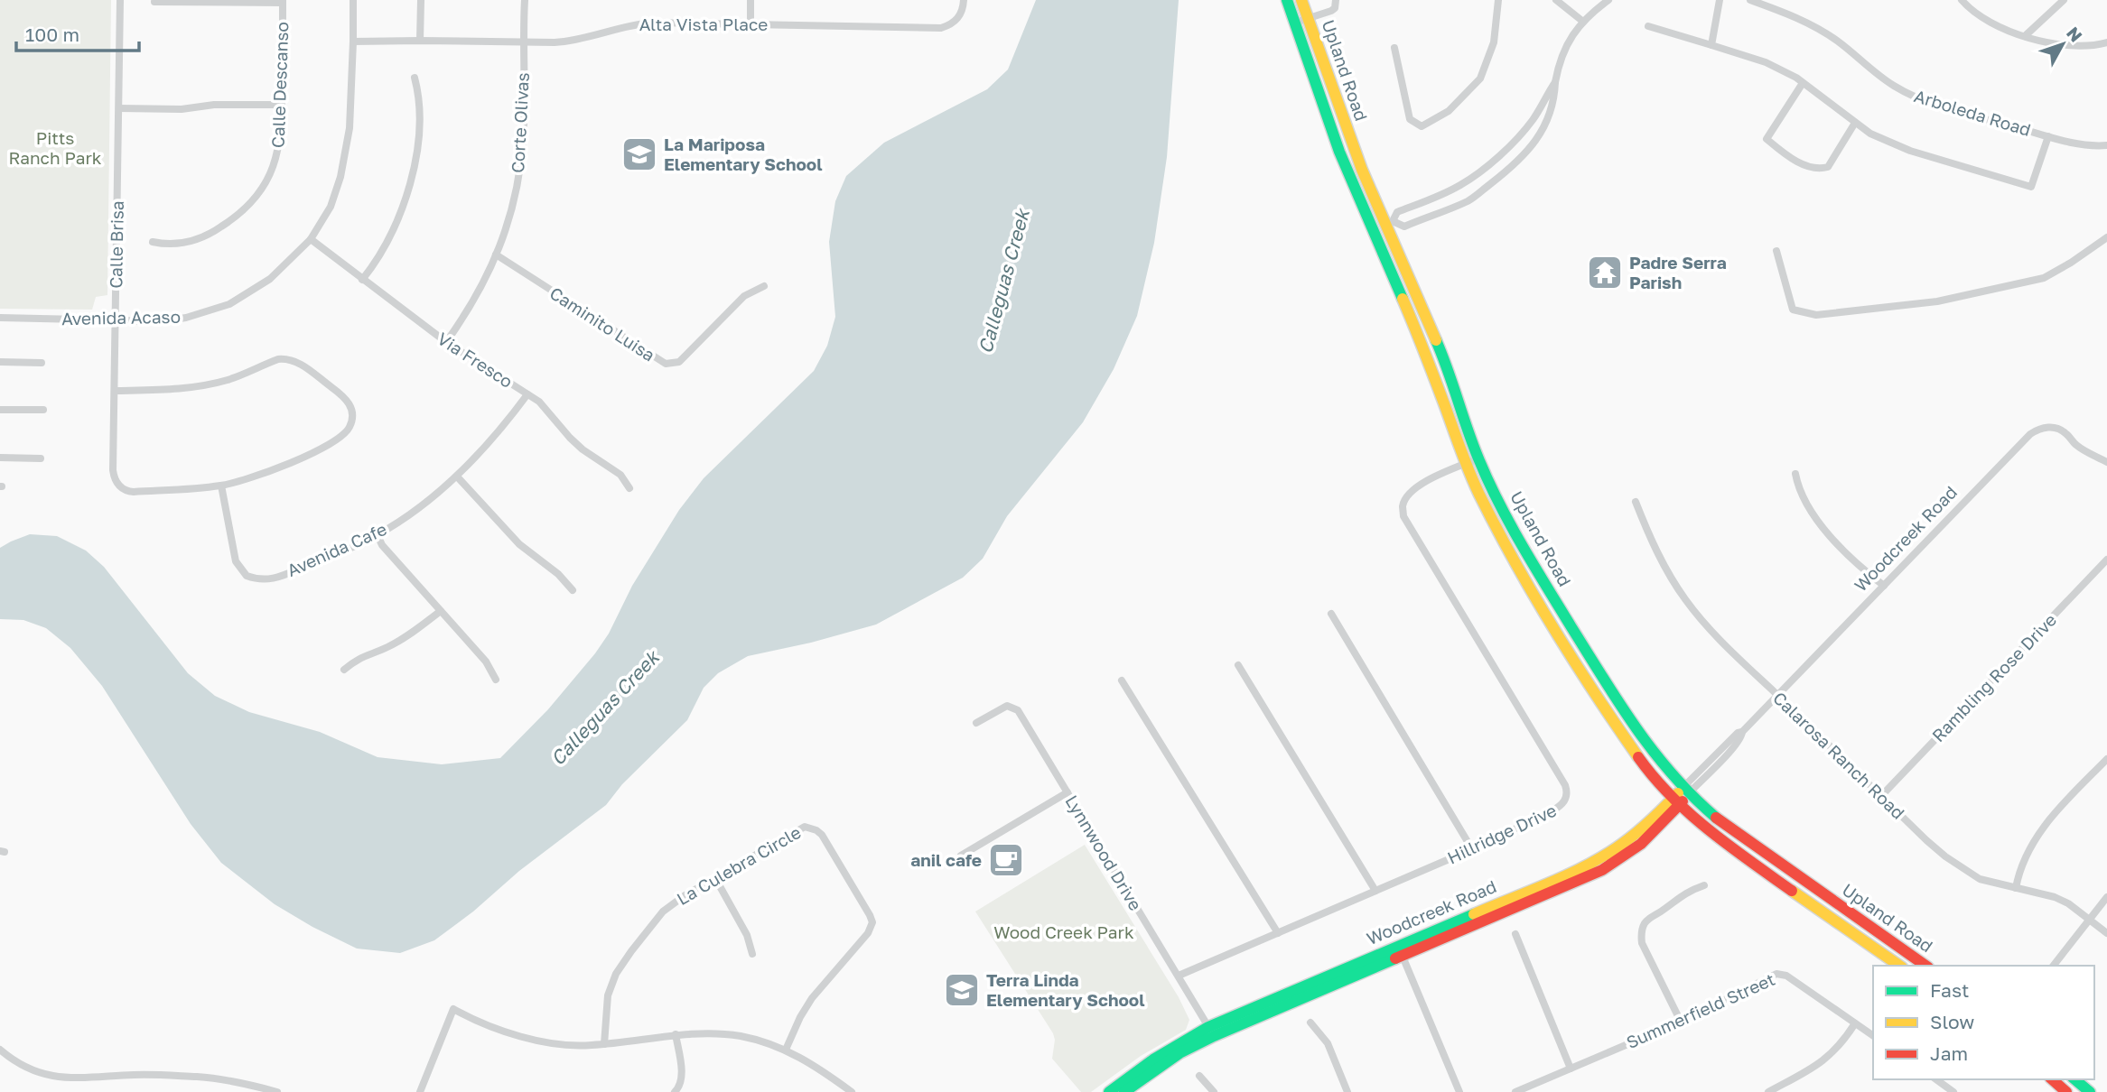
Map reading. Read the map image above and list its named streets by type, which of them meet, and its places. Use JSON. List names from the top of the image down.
{
  "streets": {
    "main road": ["Upland Road", "Woodcreek Road"],
    "street": [
      "Alta Vista Place",
      "Calle Descanso",
      "Arboleda Road",
      "Corte Olivas",
      "Calle Brisa",
      "Avenida Acaso",
      "Caminito Luisa",
      "Via Fresco",
      "Avenida Cafe",
      "Rambling Rose Drive",
      "Calarosa Ranch Road",
      "Hillridge Drive",
      "Lynnwood Drive",
      "La Culebra Circle",
      "Summerfield Street"
    ]
  },
  "crossings": [
    ["Alta Vista Place", "Corte Olivas"],
    ["Alta Vista Place", "Avenida Acaso"],
    ["Upland Road", "Woodcreek Road"],
    ["Upland Road", "Hillridge Drive"],
    ["Corte Olivas", "Caminito Luisa"],
    ["Corte Olivas", "Via Fresco"],
    ["Calle Brisa", "Avenida Acaso"],
    ["Calle Brisa", "Avenida Cafe"],
    ["Avenida Acaso", "Via Fresco"],
    ["Via Fresco", "Avenida Cafe"],
    ["Woodcreek Road", "Calarosa Ranch Road"],
    ["Woodcreek Road", "Lynnwood Drive"],
    ["Rambling Rose Drive", "Calarosa Ranch Road"],
    ["Hillridge Drive", "Lynnwood Drive"]
  ],
  "water": ["Calleguas Creek"],
  "parks": ["Pitts Ranch Park", "Wood Creek Park"],
  "places": {
    "school or university": ["La Mariposa Elementary School", "Terra Linda Elementary School"],
    "temple": ["Padre Serra Parish"],
    "cafe": ["anil cafe"]
  },
  "legend": ["Fast", "Slow", "Jam"],
  "scale_bar": "100 m",
  "north": "top right"
}
